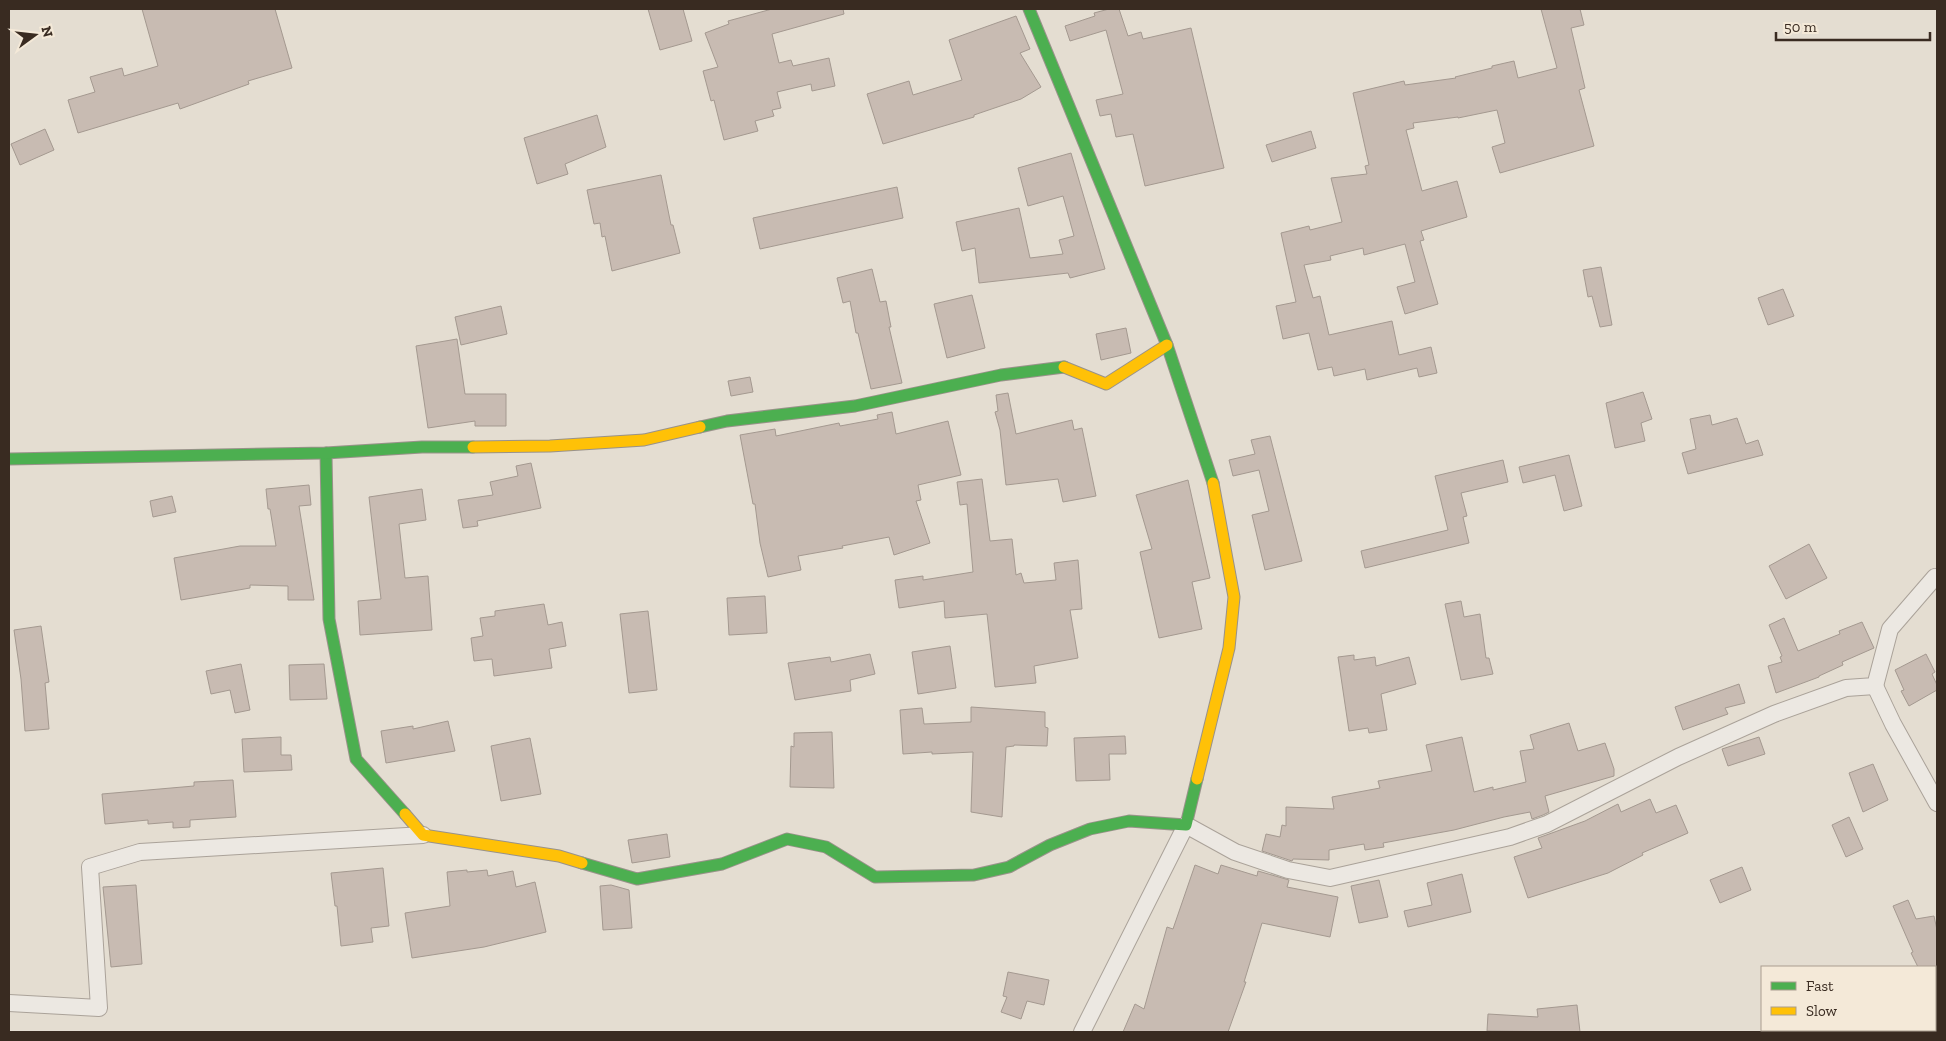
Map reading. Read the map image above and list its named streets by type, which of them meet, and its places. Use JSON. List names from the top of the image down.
{
  "legend": ["Fast", "Slow"],
  "scale_bar": "50 m",
  "north": "right"
}
